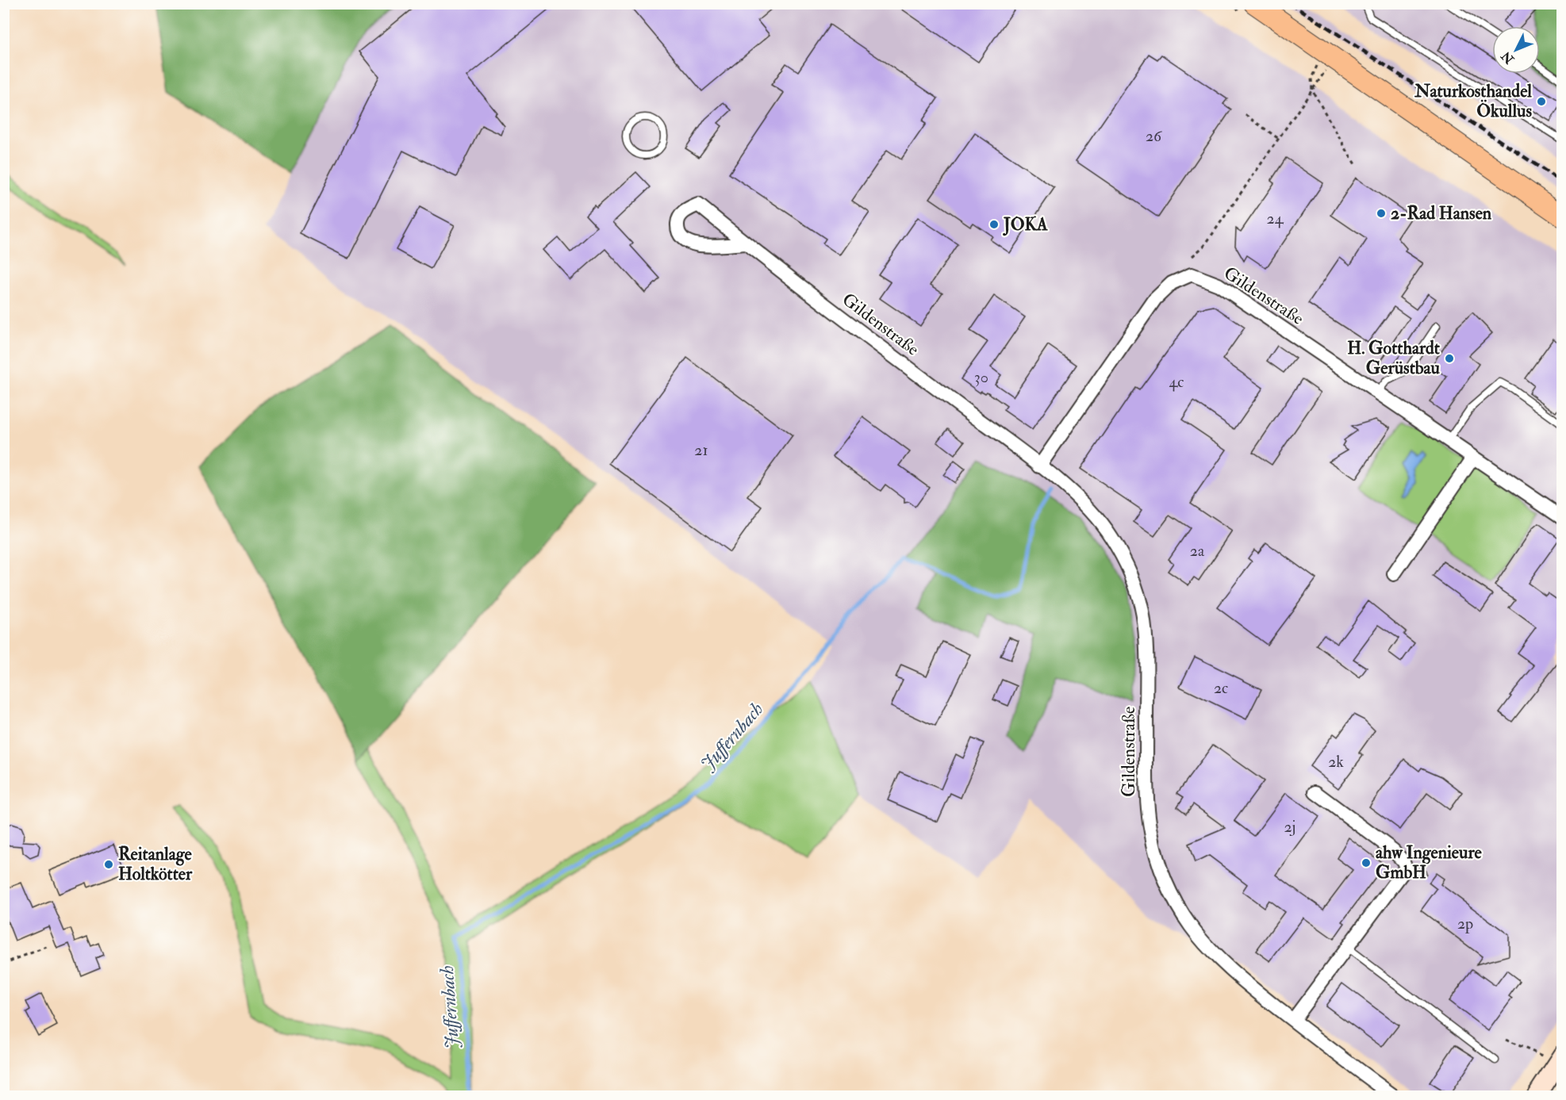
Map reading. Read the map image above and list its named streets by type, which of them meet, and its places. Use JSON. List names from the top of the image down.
{
  "streets": {
    "street": ["Gildenstraße"]
  },
  "water": ["Juffernbach"],
  "places": [
    "Naturkosthandel Ökullus",
    "2-Rad Hansen",
    "JOKA",
    "H. Gotthardt Gerüstbau",
    "ahw Ingenieure GmbH",
    "Reitanlage Holtkötter"
  ],
  "house_numbers": [
    "26",
    "24",
    "30",
    "4c",
    "21",
    "2a",
    "2c",
    "2k",
    "2j",
    "2p"
  ],
  "north": "bottom left"
}
